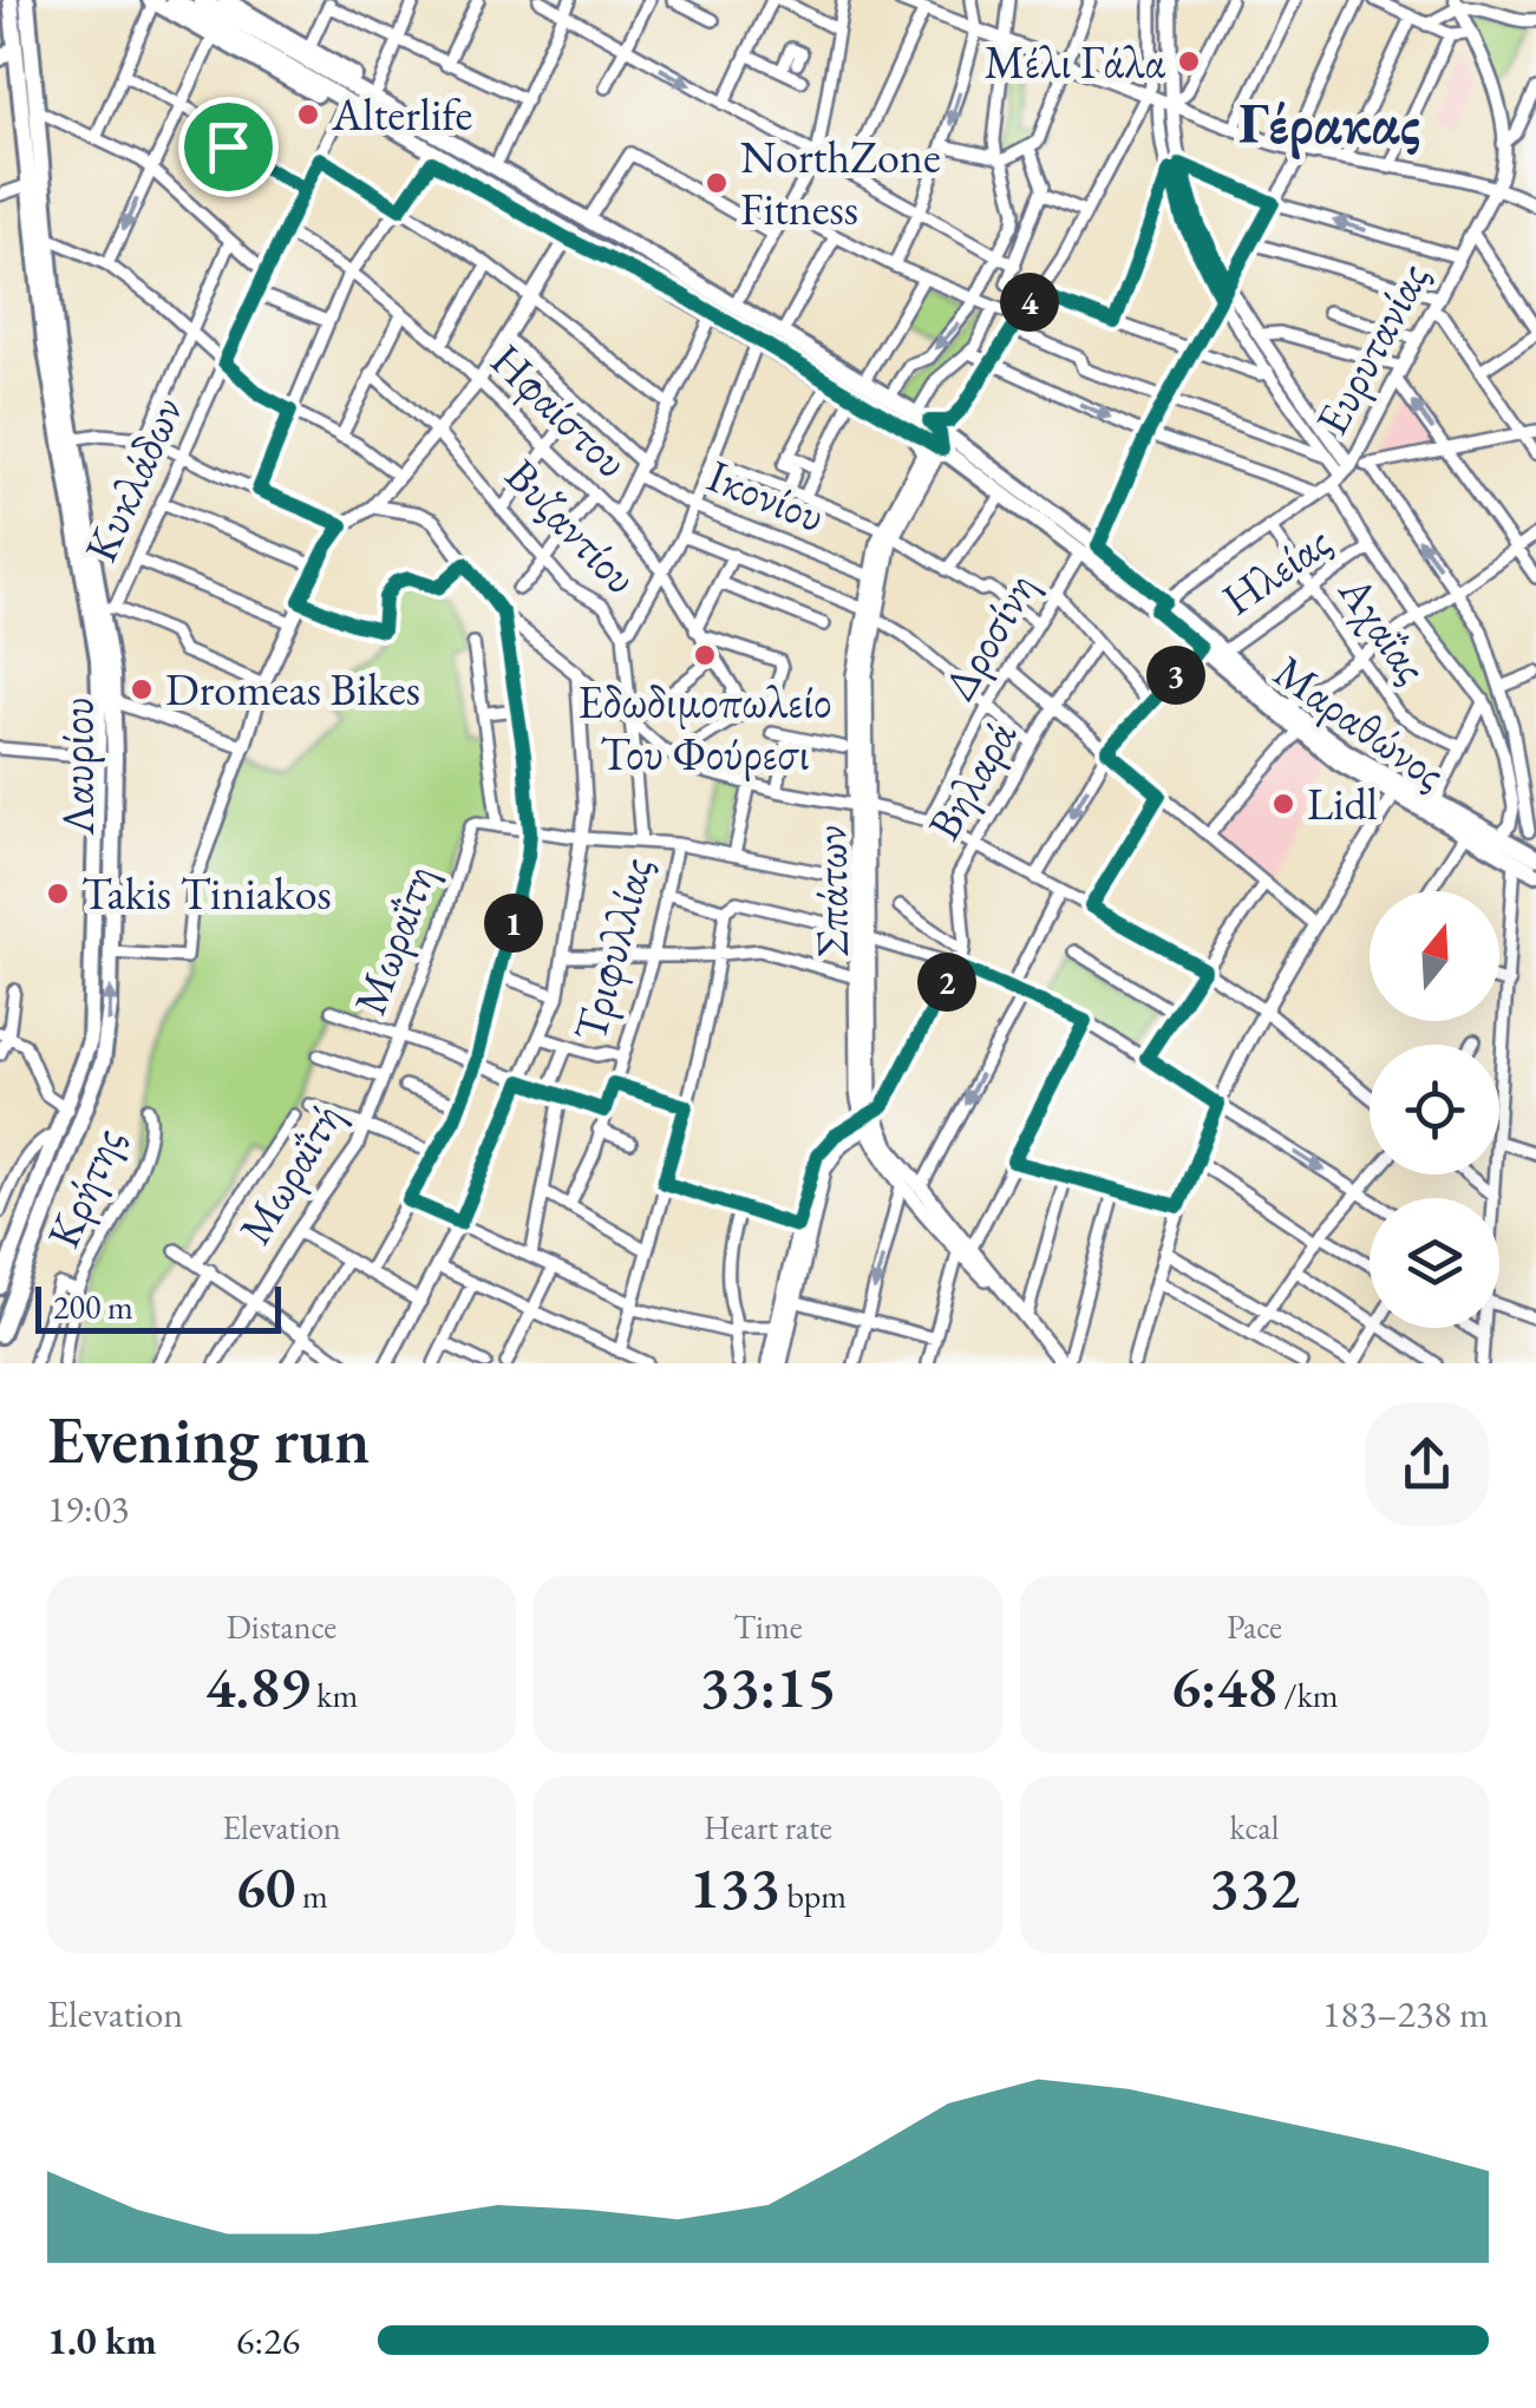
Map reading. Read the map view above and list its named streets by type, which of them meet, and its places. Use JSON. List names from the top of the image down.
{
  "streets": {
    "main road": ["Μαραθώνος", "Λαυρίου", "Σπάτων"],
    "street": [
      "Ευρυτανίας",
      "Ηφαίστου",
      "Κυκλάδων",
      "Ικονίου",
      "Βυζαντίου",
      "Ηλείας",
      "Αχαΐας",
      "Δροσίνη",
      "Βηλαρά",
      "Μωραΐτη",
      "Τριφυλλίας",
      "Μωραΐτή",
      "Κρήτης"
    ]
  },
  "crossings": [
    ["Ευρυτανίας", "Αχαΐας"],
    ["Ευρυτανίας", "Μαραθώνος"],
    ["Ηφαίστου", "Κυκλάδων"],
    ["Κυκλάδων", "Μαραθώνος"],
    ["Κυκλάδων", "Λαυρίου"],
    ["Ικονίου", "Σπάτων"],
    ["Ηλείας", "Αχαΐας"],
    ["Ηλείας", "Μαραθώνος"],
    ["Δροσίνη", "Μαραθώνος"],
    ["Μαραθώνος", "Σπάτων"],
    ["Βηλαρά", "Σπάτων"],
    ["Μωραΐτη", "Μωραΐτή"]
  ],
  "districts": ["Γέρακας"],
  "places": [
    "Μέλι Γάλα",
    "Alterlife",
    "NorthZone Fitness",
    "Εδωδιμοπωλείο Του Φούρεσι",
    "Dromeas Bikes",
    "Lidl",
    "Takis Tiniakos"
  ],
  "scale_bar": "200 m",
  "north": "top",
  "page": {
    "pins": [
      "4",
      "3",
      "1",
      "2"
    ],
    "scale": "200 m",
    "heading": ["Evening run", "19:03"],
    "stats": [
      ["Distance", "4.89 km"],
      ["Time", "33:15"],
      ["Pace", "6:48 /km"],
      ["Elevation", "60 m"],
      ["Heart rate", "133 bpm"],
      ["kcal", "332"]
    ],
    "chart": ["Elevation", "183–238 m"],
    "list": [
      {
        "name": "1.0 km",
        "note": "6:26"
      }
    ]
  }
}
